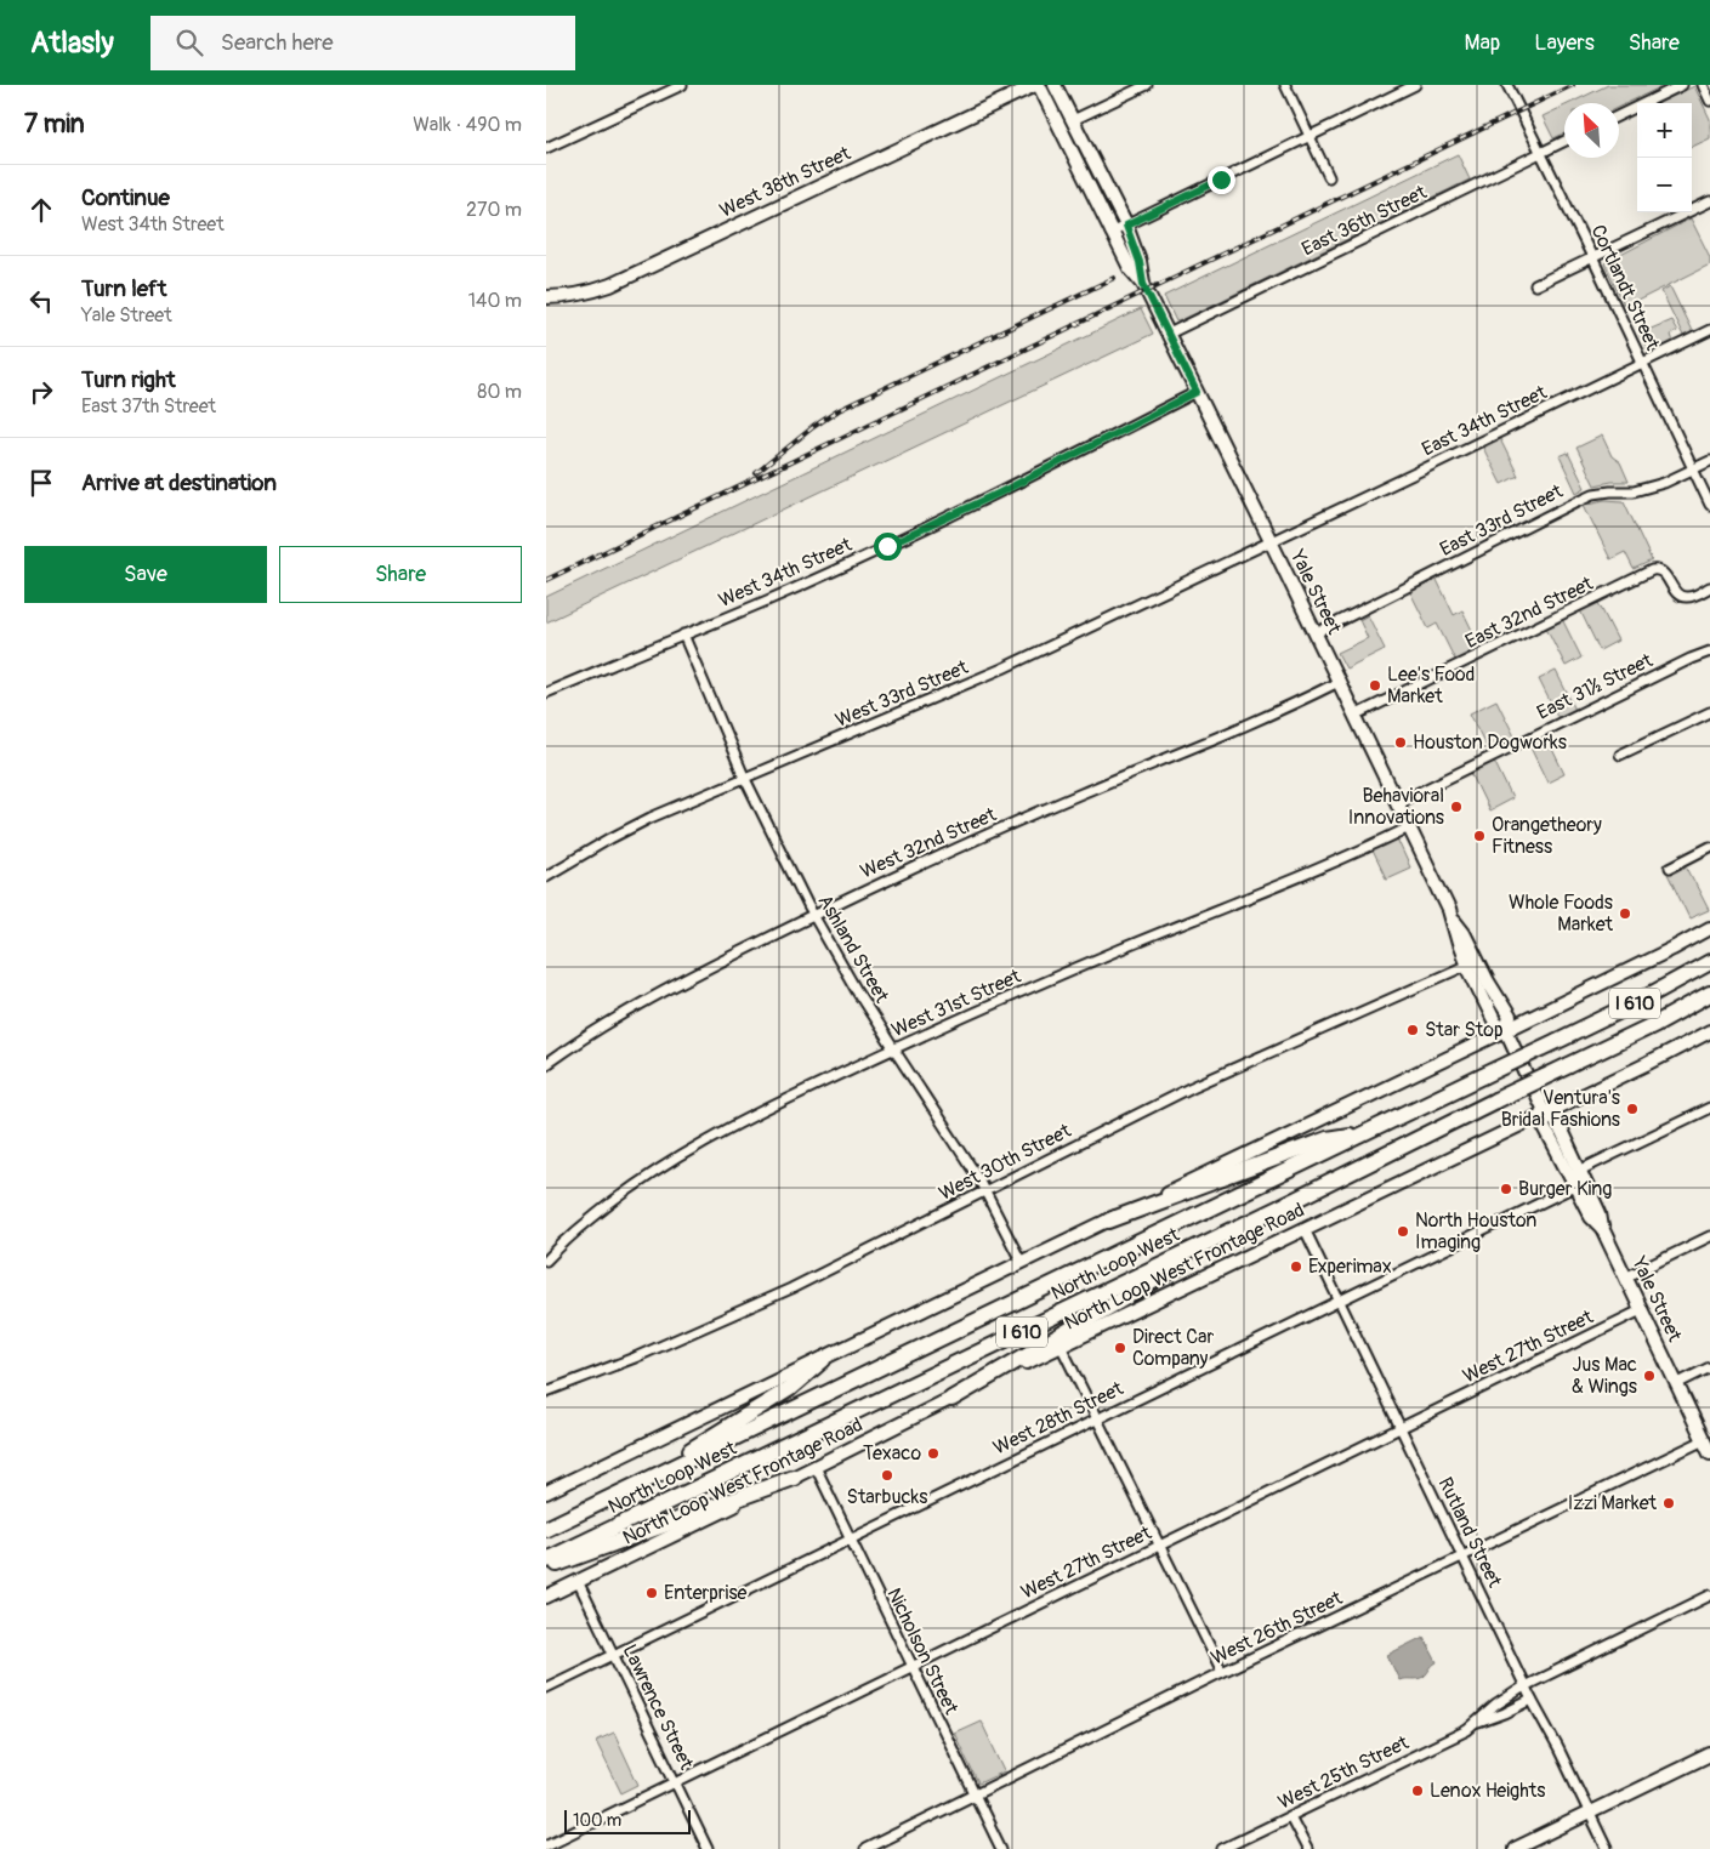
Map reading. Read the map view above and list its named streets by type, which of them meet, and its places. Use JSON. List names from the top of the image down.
{
  "streets": {
    "highway": ["I 610", "North Loop West"],
    "main road": ["West 38th Street", "Yale Street", "North Loop West Frontage Road"],
    "street": [
      "East 36th Street",
      "Cortlandt Street",
      "East 34th Street",
      "East 33rd Street",
      "West 34th Street",
      "East 32nd Street",
      "East 31½ Street",
      "West 33rd Street",
      "West 32nd Street",
      "Ashland Street",
      "West 31st Street",
      "West 30th Street",
      "West 27th Street",
      "West 28th Street",
      "Rutland Street",
      "West 26th Street",
      "Nicholson Street",
      "Lawrence Street",
      "West 25th Street"
    ]
  },
  "crossings": [
    ["West 38th Street", "Yale Street"],
    ["East 36th Street", "Cortlandt Street"],
    ["East 36th Street", "Yale Street"],
    ["Cortlandt Street", "East 34th Street"],
    ["Cortlandt Street", "East 33rd Street"],
    ["East 34th Street", "Yale Street"],
    ["East 34th Street", "West 33rd Street"],
    ["East 33rd Street", "Yale Street"],
    ["West 34th Street", "Yale Street"],
    ["West 34th Street", "Ashland Street"],
    ["Yale Street", "East 32nd Street"],
    ["Yale Street", "East 31½ Street"],
    ["Yale Street", "West 33rd Street"],
    ["Yale Street", "West 32nd Street"],
    ["Yale Street", "West 31st Street"],
    ["Yale Street", "West 30th Street"],
    ["Yale Street", "North Loop West Frontage Road"],
    ["Yale Street", "West 27th Street"],
    ["Yale Street", "West 28th Street"],
    ["Yale Street", "West 26th Street"],
    ["West 33rd Street", "Ashland Street"],
    ["West 32nd Street", "Ashland Street"],
    ["Ashland Street", "West 31st Street"],
    ["Ashland Street", "West 30th Street"],
    ["North Loop West Frontage Road", "Rutland Street"],
    ["North Loop West Frontage Road", "Nicholson Street"],
    ["North Loop West Frontage Road", "Lawrence Street"],
    ["West 27th Street", "Rutland Street"],
    ["West 27th Street", "Nicholson Street"],
    ["West 27th Street", "Lawrence Street"],
    ["West 28th Street", "Rutland Street"],
    ["West 28th Street", "Nicholson Street"],
    ["West 28th Street", "Lawrence Street"],
    ["Rutland Street", "West 26th Street"],
    ["Rutland Street", "West 25th Street"],
    ["West 26th Street", "Nicholson Street"]
  ],
  "places": [
    "Lee's Food Market",
    "Houston Dogworks",
    "Behavioral Innovations",
    "Orangetheory Fitness",
    "Whole Foods Market",
    "Star Stop",
    "Ventura's Bridal Fashions",
    "Burger King",
    "North Houston Imaging",
    "Experimax",
    "Direct Car Company",
    "Jus Mac & Wings",
    "Texaco",
    "Starbucks",
    "Izzi Market",
    "Enterprise",
    "Lenox Heights"
  ],
  "scale_bar": "100 m",
  "north": "top left",
  "page": {
    "header": "Atlasly",
    "search": "Search here",
    "nav": ["Map", "Layers", "Share"],
    "heading": ["7 min", "Walk · 490 m"],
    "map_buttons": ["+", "−"],
    "list": [
      ["Continue", "West 34th Street", "270 m"],
      ["Turn left", "Yale Street", "140 m"],
      ["Turn right", "East 37th Street", "80 m"],
      "Arrive at destination"
    ],
    "buttons": ["Save", "Share"],
    "scale": "100 m"
  }
}
